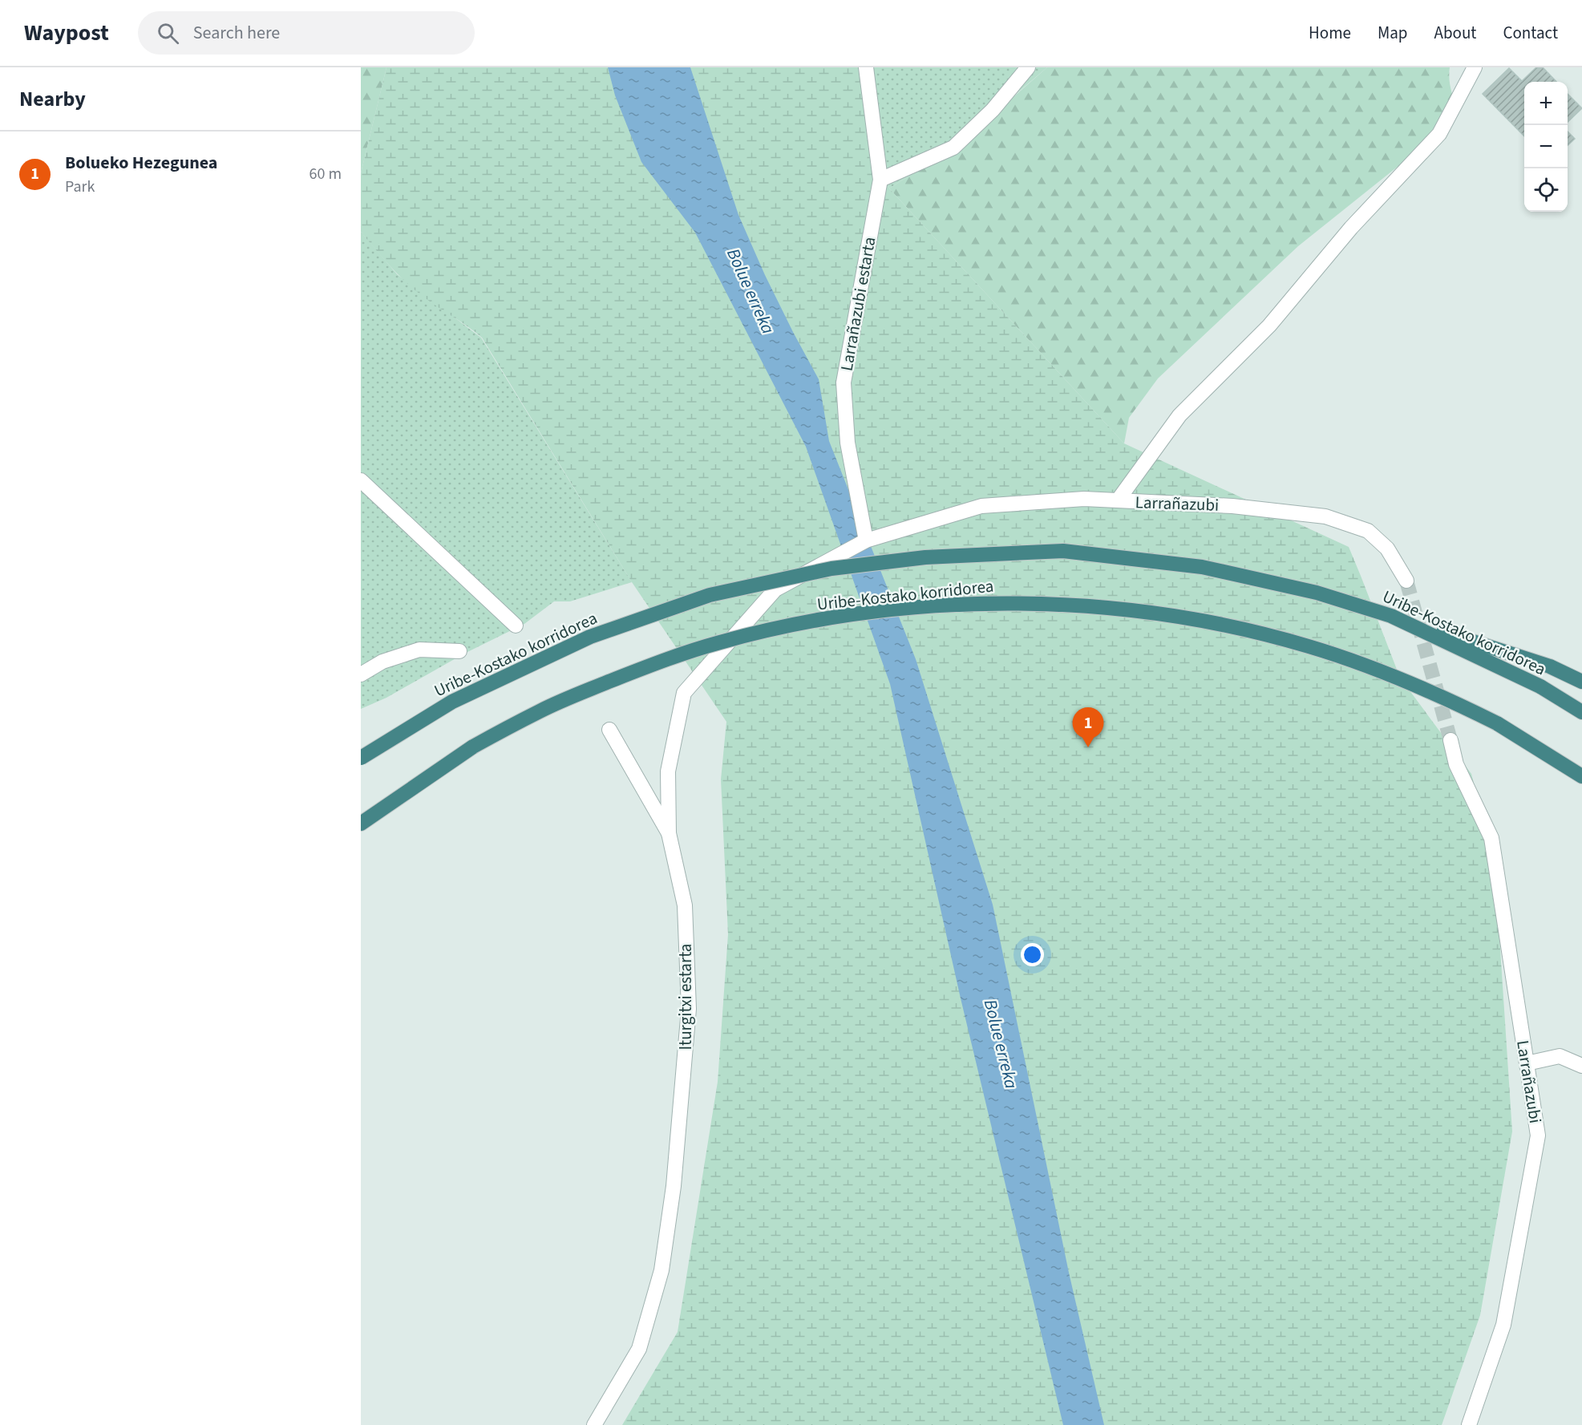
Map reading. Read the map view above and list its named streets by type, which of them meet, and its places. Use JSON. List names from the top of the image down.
{
  "streets": {
    "highway": ["Uribe-Kostako korridorea"],
    "street": ["Larrañazubi estarta", "Larrañazubi", "Iturgitxi estarta"]
  },
  "crossings": [
    ["Larrañazubi estarta", "Larrañazubi"],
    ["Larrañazubi", "Iturgitxi estarta"]
  ],
  "water": ["Bolue erreka"],
  "page": {
    "header": "Waypost",
    "search": "Search here",
    "nav": [
      "Home",
      "Map",
      "About",
      "Contact"
    ],
    "heading": "Nearby",
    "map_buttons": ["+", "−"],
    "list": [
      {
        "mark": "1",
        "name": "Bolueko Hezegunea",
        "note": "Park",
        "value": "60 m"
      }
    ],
    "pins": "1"
  }
}
